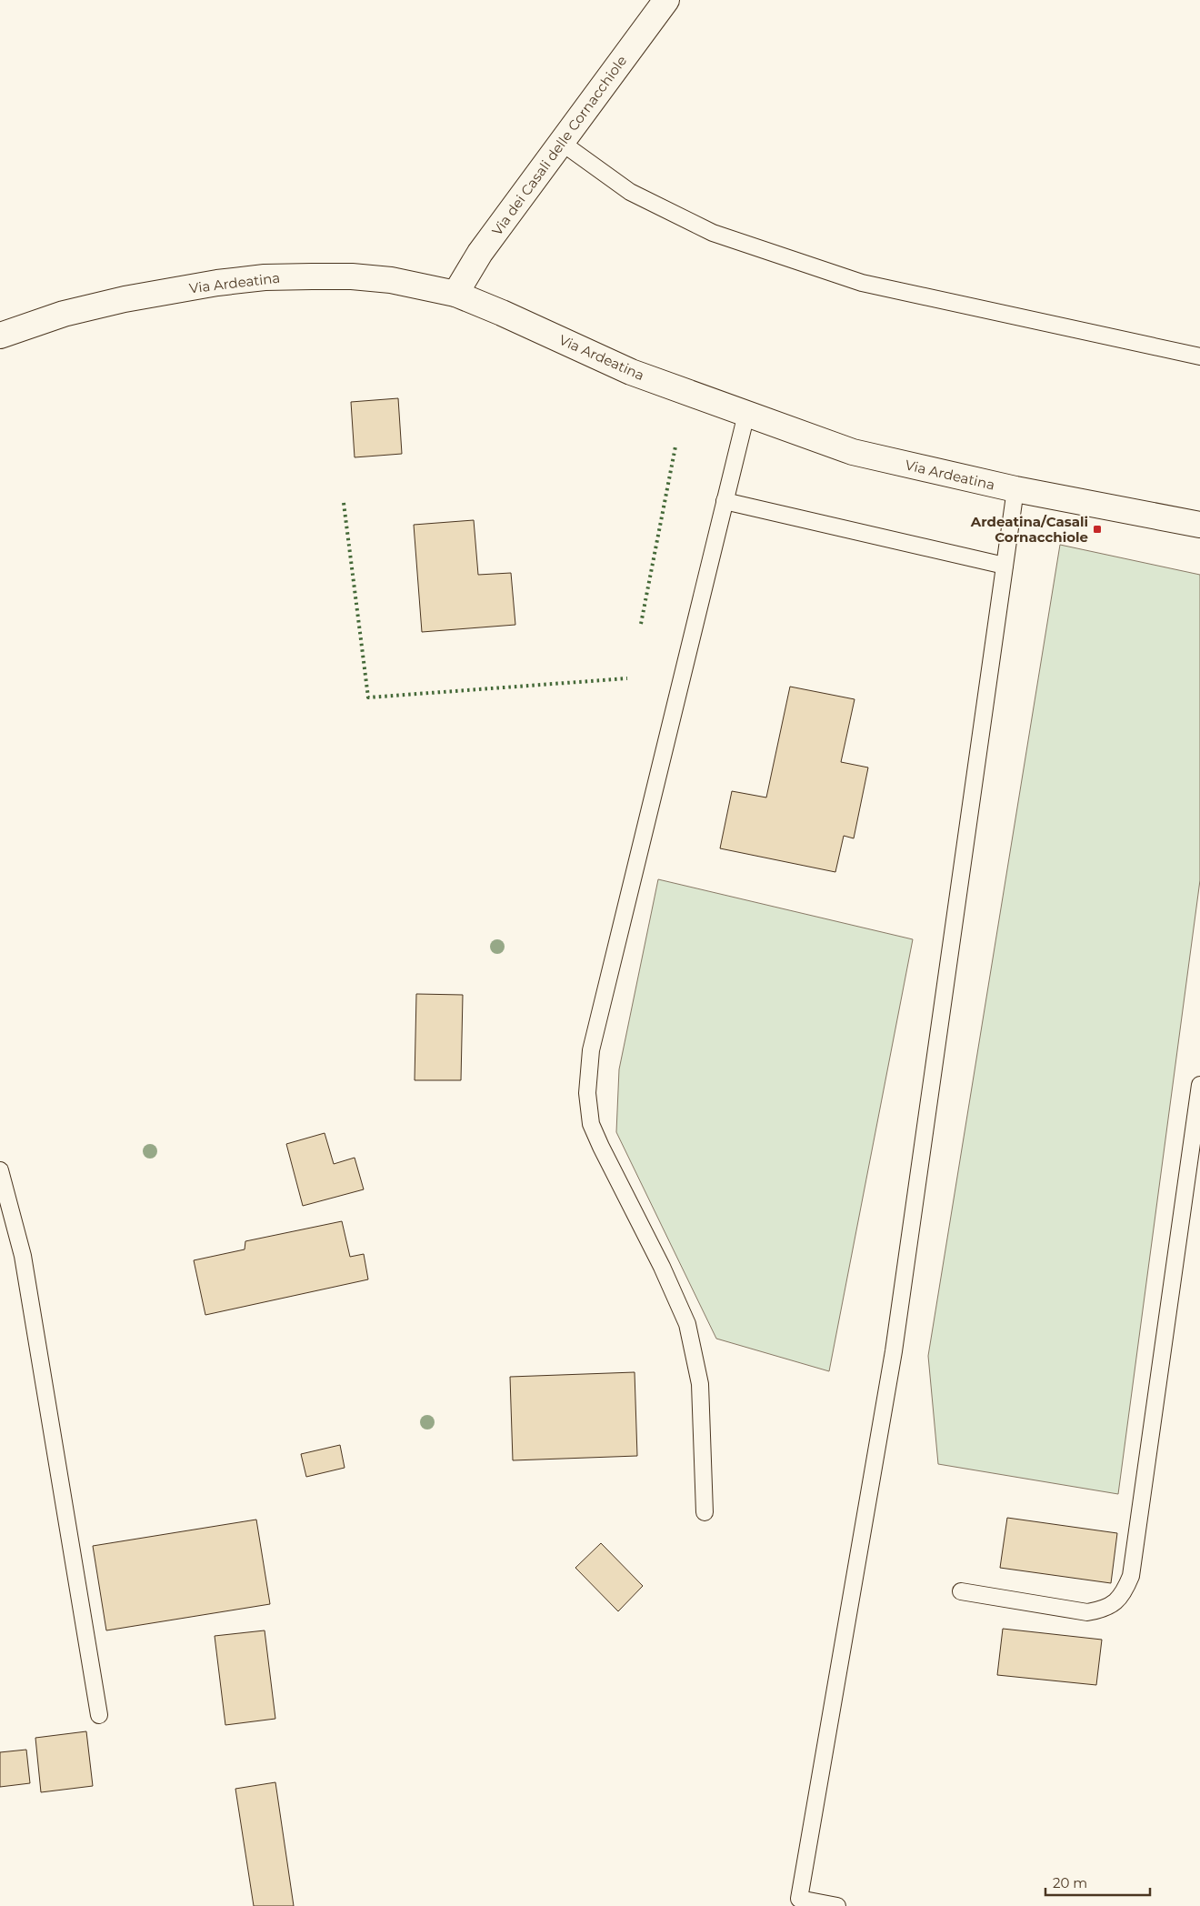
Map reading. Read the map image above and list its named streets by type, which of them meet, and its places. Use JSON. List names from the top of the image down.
{
  "streets": {
    "main road": ["Via dei Casali delle Cornacchiole", "Via Ardeatina"]
  },
  "crossings": [
    ["Via dei Casali delle Cornacchiole", "Via Ardeatina"]
  ],
  "places": {
    "transit": ["Ardeatina/Casali Cornacchiole"]
  },
  "scale_bar": "20 m"
}
